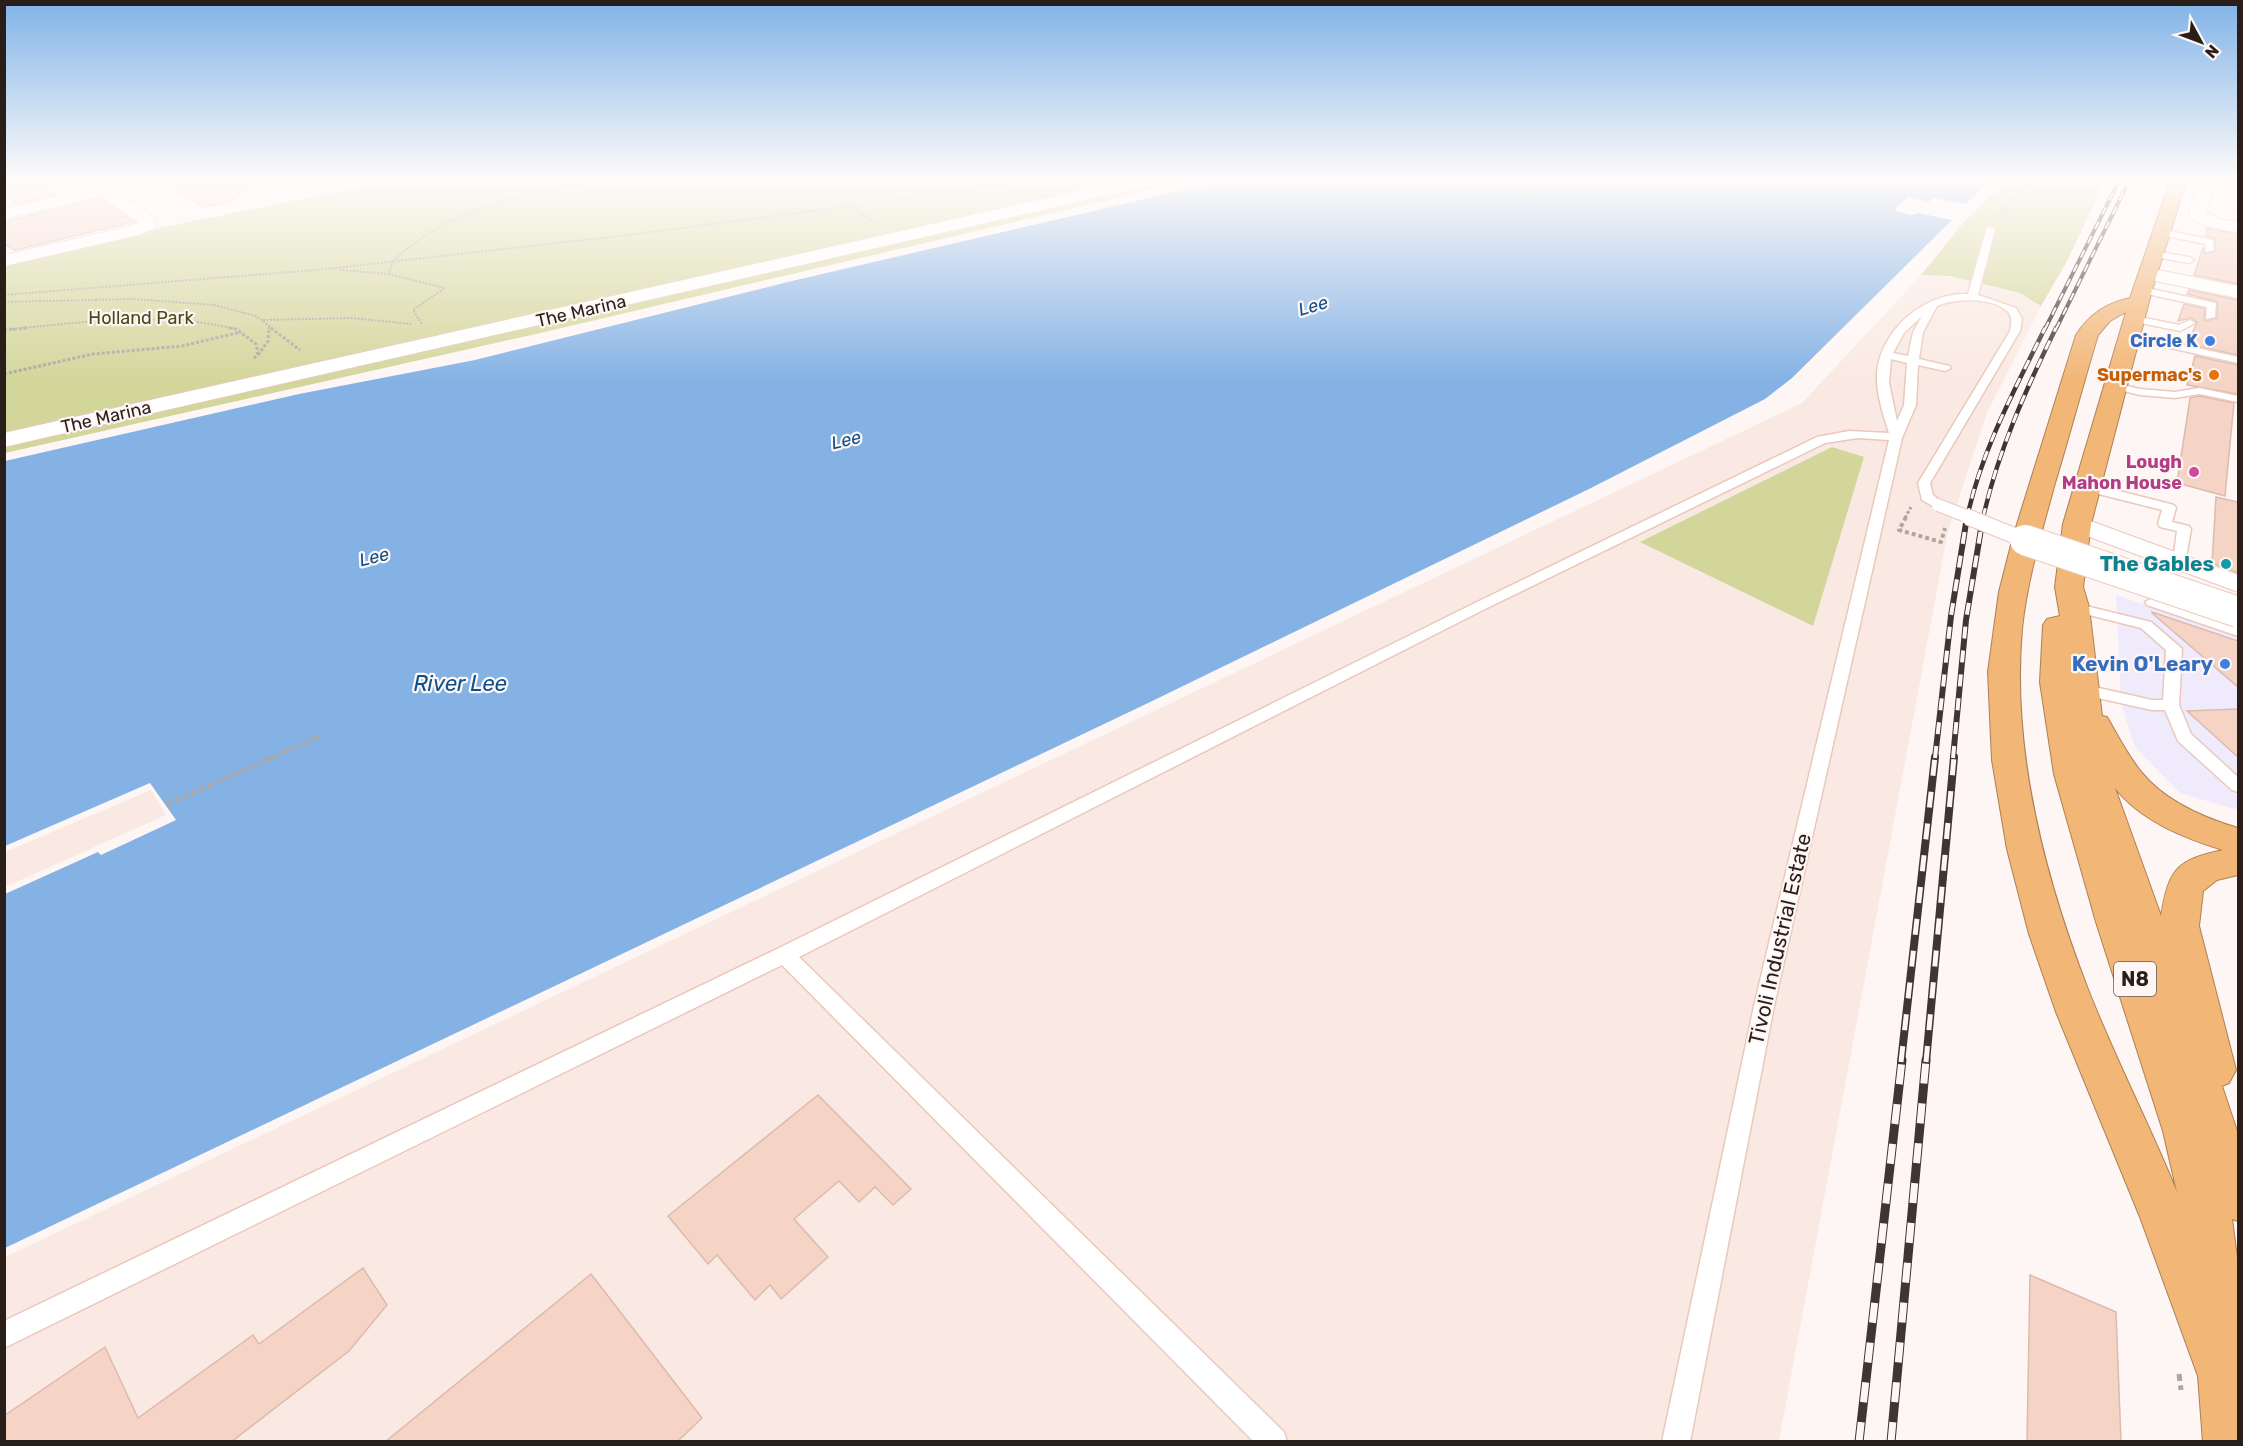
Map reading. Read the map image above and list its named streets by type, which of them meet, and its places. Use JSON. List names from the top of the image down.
{
  "streets": {
    "highway": ["N8"],
    "street": ["The Marina"],
    "lane": ["Tivoli Industrial Estate"]
  },
  "water": ["Lee", "River Lee"],
  "parks": ["Holland Park"],
  "places": [
    "Circle K",
    "Supermac's",
    "Lough Mahon House",
    "The Gables",
    "Kevin O'Leary"
  ],
  "north": "bottom right"
}
